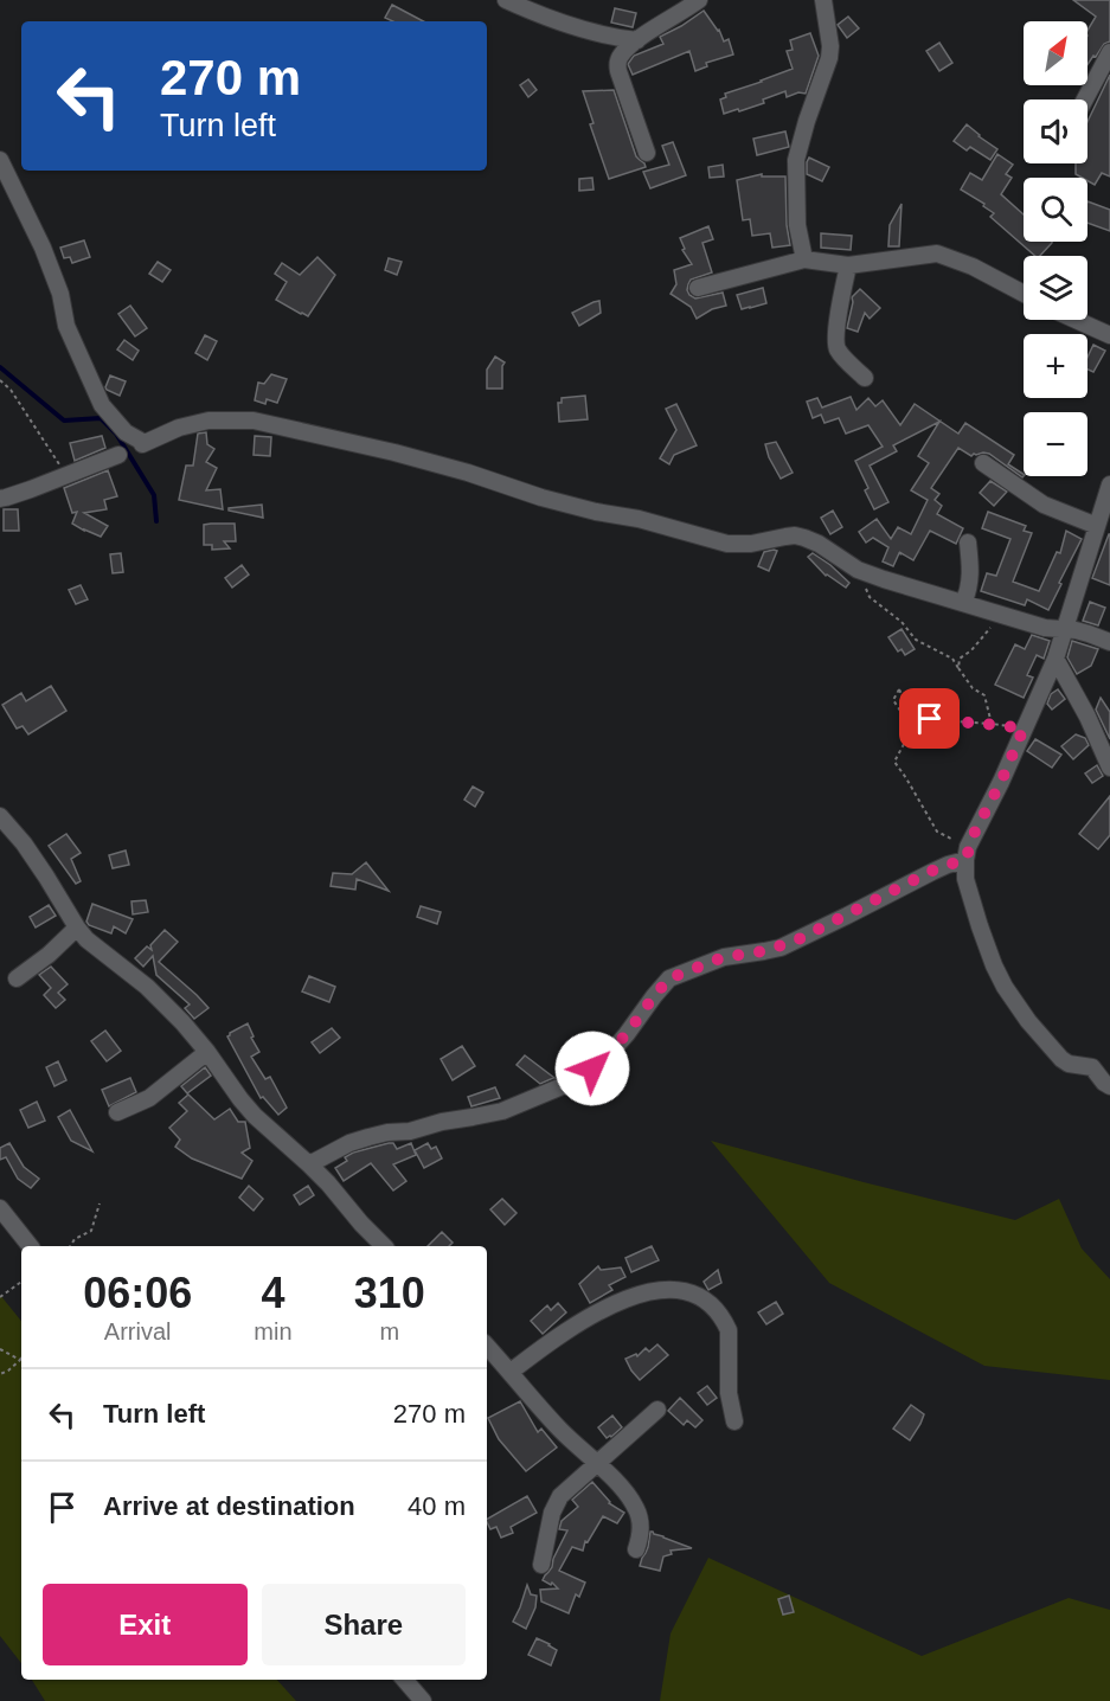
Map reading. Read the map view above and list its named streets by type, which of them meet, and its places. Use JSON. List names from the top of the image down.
{
  "north": "top right",
  "page": {
    "map_buttons": ["+", "−"],
    "turn": ["270 m", "Turn left"],
    "eta": [
      "06:06",
      "Arrival",
      "4",
      "min",
      "310",
      "m"
    ],
    "list": [
      {
        "name": "Turn left",
        "value": "270 m"
      },
      {
        "name": "Arrive at destination",
        "value": "40 m"
      }
    ],
    "buttons": ["Exit", "Share"]
  }
}
